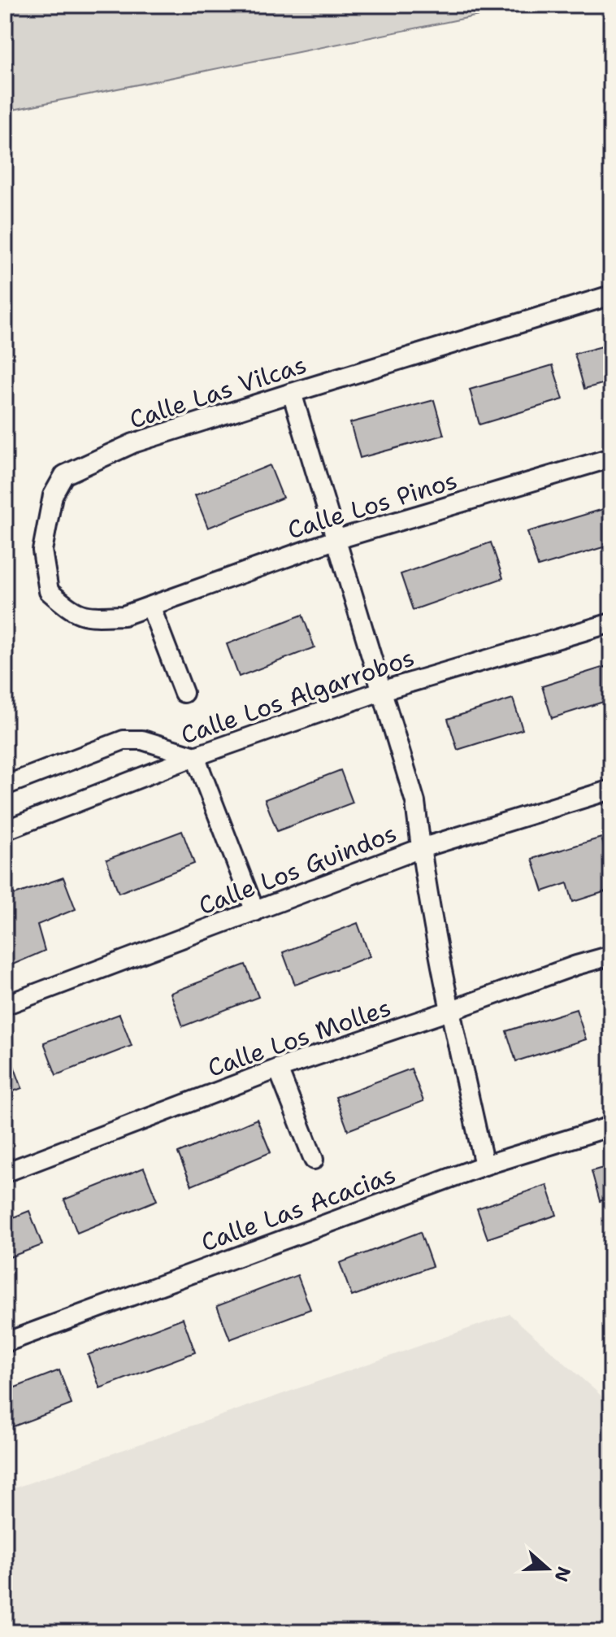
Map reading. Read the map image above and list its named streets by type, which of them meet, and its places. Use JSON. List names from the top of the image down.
{
  "streets": {
    "street": [
      "Calle Las Vilcas",
      "Calle Los Pinos",
      "Calle Los Algarrobos",
      "Calle Los Guindos",
      "Calle Los Molles",
      "Calle Las Acacias"
    ]
  },
  "crossings": [
    ["Calle Las Vilcas", "Calle Los Pinos"]
  ],
  "north": "right"
}
